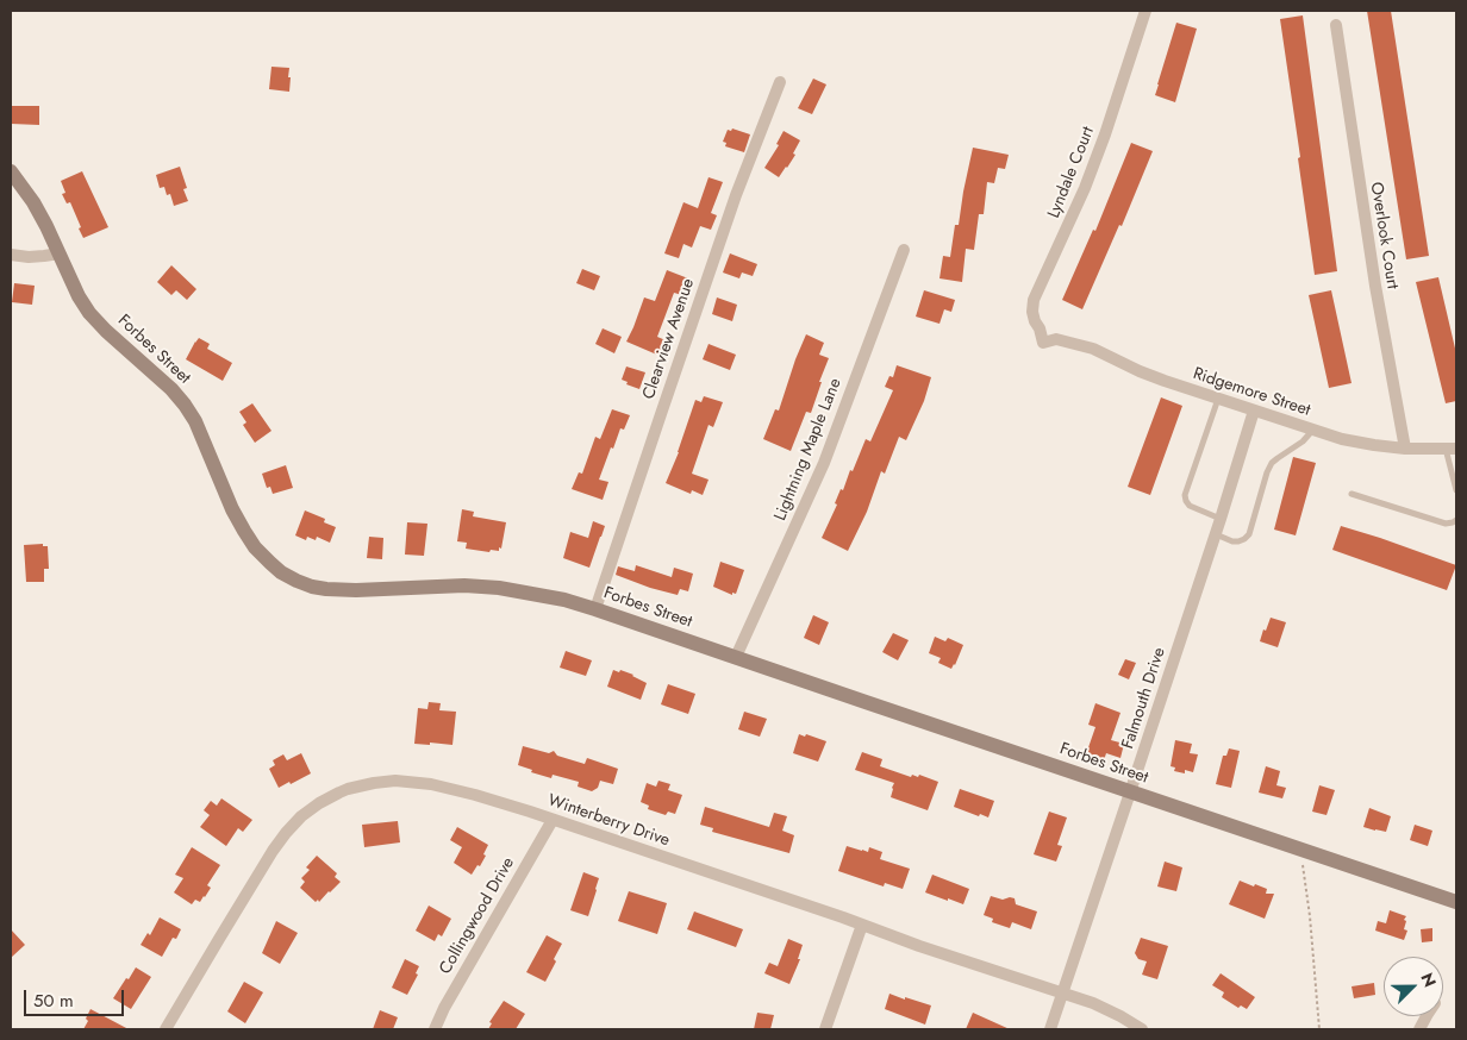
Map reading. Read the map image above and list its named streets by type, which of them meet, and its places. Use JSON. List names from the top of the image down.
{
  "streets": {
    "street": [
      "Lyndale Court",
      "Overlook Court",
      "Clearview Avenue",
      "Forbes Street",
      "Ridgemore Street",
      "Lightning Maple Lane",
      "Falmouth Drive",
      "Winterberry Drive",
      "Collingwood Drive"
    ]
  },
  "crossings": [
    ["Lyndale Court", "Ridgemore Street"],
    ["Overlook Court", "Ridgemore Street"],
    ["Clearview Avenue", "Forbes Street"],
    ["Forbes Street", "Lightning Maple Lane"],
    ["Forbes Street", "Falmouth Drive"],
    ["Ridgemore Street", "Falmouth Drive"],
    ["Falmouth Drive", "Winterberry Drive"],
    ["Winterberry Drive", "Collingwood Drive"]
  ],
  "scale_bar": "50 m",
  "north": "top right"
}
